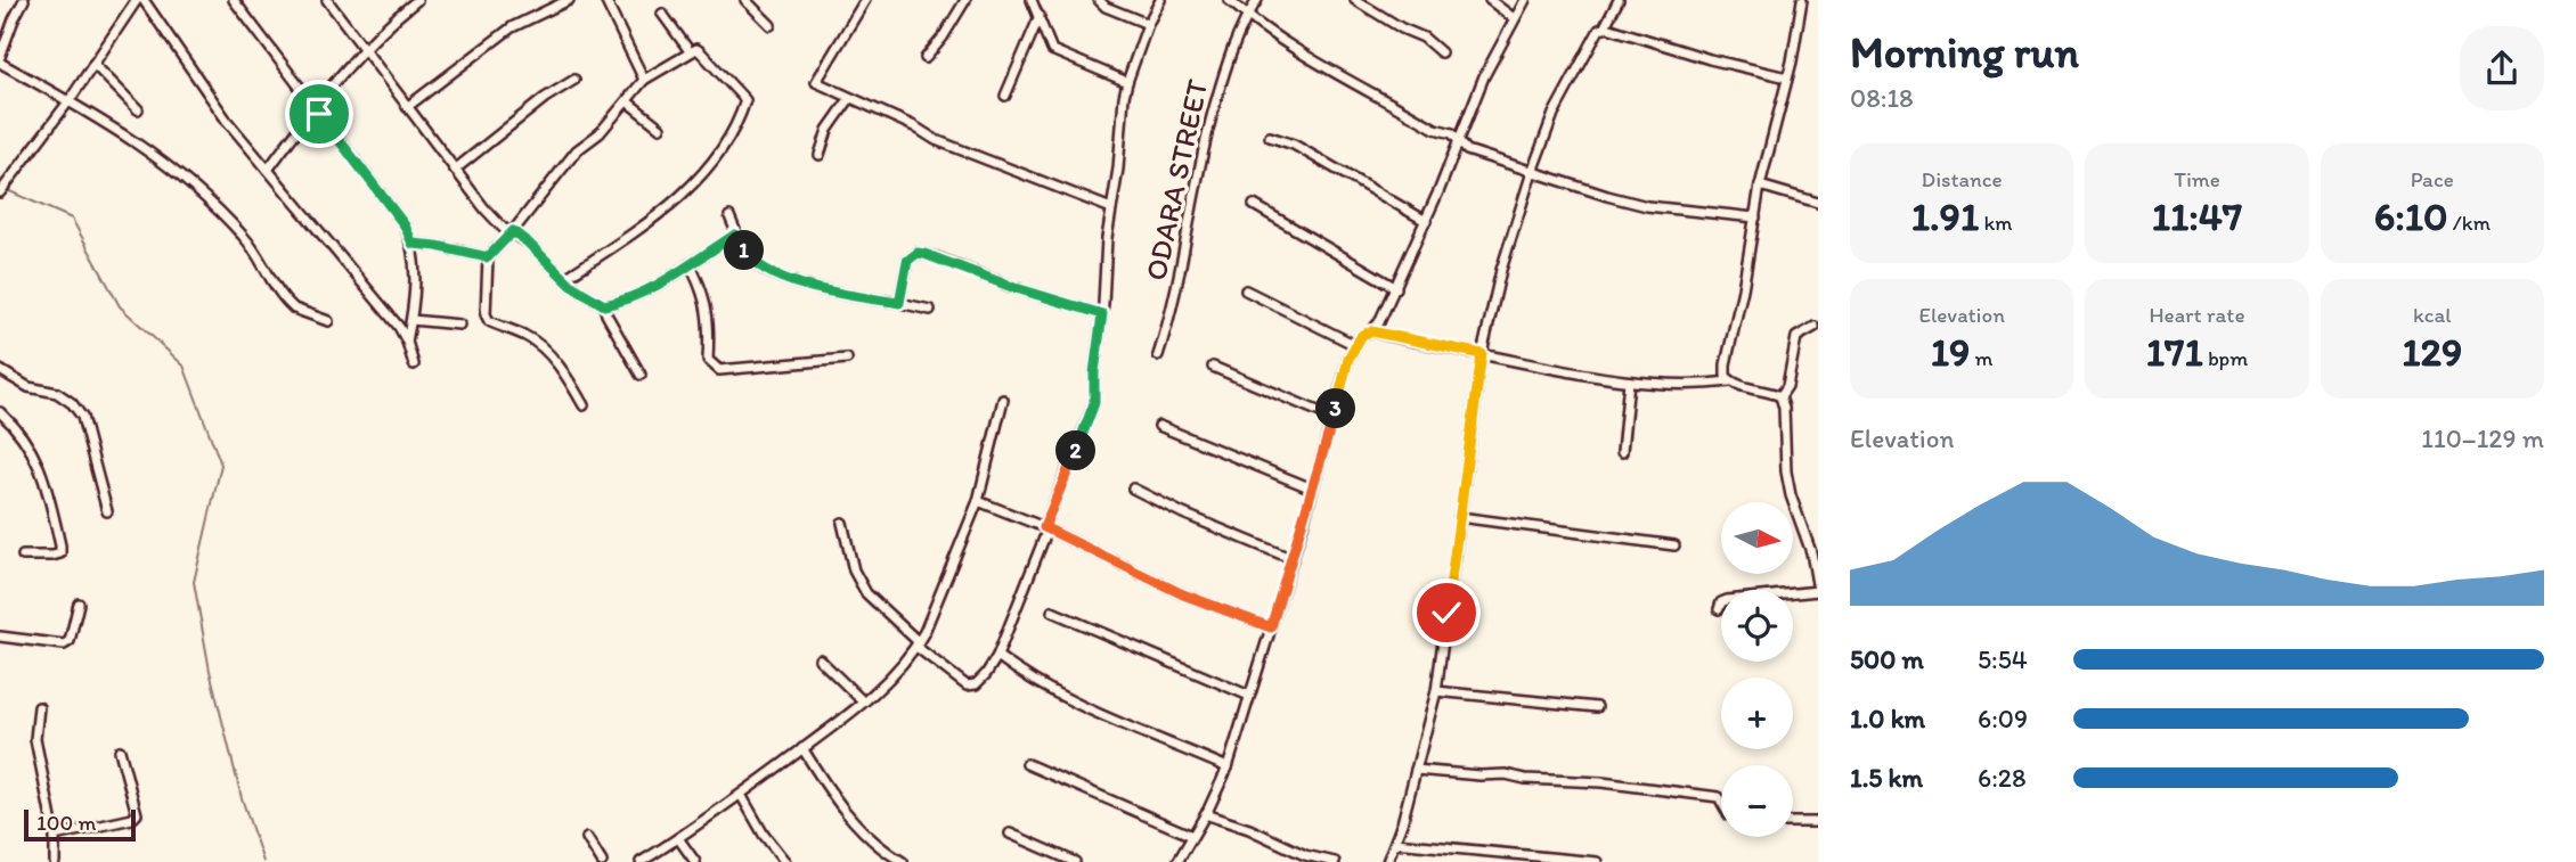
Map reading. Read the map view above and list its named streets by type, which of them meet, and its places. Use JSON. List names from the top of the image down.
{
  "streets": {
    "street": ["ODARA STREET"]
  },
  "scale_bar": "100 m",
  "north": "right",
  "page": {
    "heading": ["Morning run", "08:18"],
    "stats": [
      ["Distance", "1.91 km"],
      ["Time", "11:47"],
      ["Pace", "6:10 /km"],
      ["Elevation", "19 m"],
      ["Heart rate", "171 bpm"],
      ["kcal", "129"]
    ],
    "pins": ["1", "3", "2"],
    "chart": ["Elevation", "110–129 m"],
    "map_buttons": ["+", "−"],
    "list": [
      {
        "name": "500 m",
        "note": "5:54"
      },
      {
        "name": "1.0 km",
        "note": "6:09"
      },
      {
        "name": "1.5 km",
        "note": "6:28"
      }
    ],
    "scale": "100 m"
  }
}
